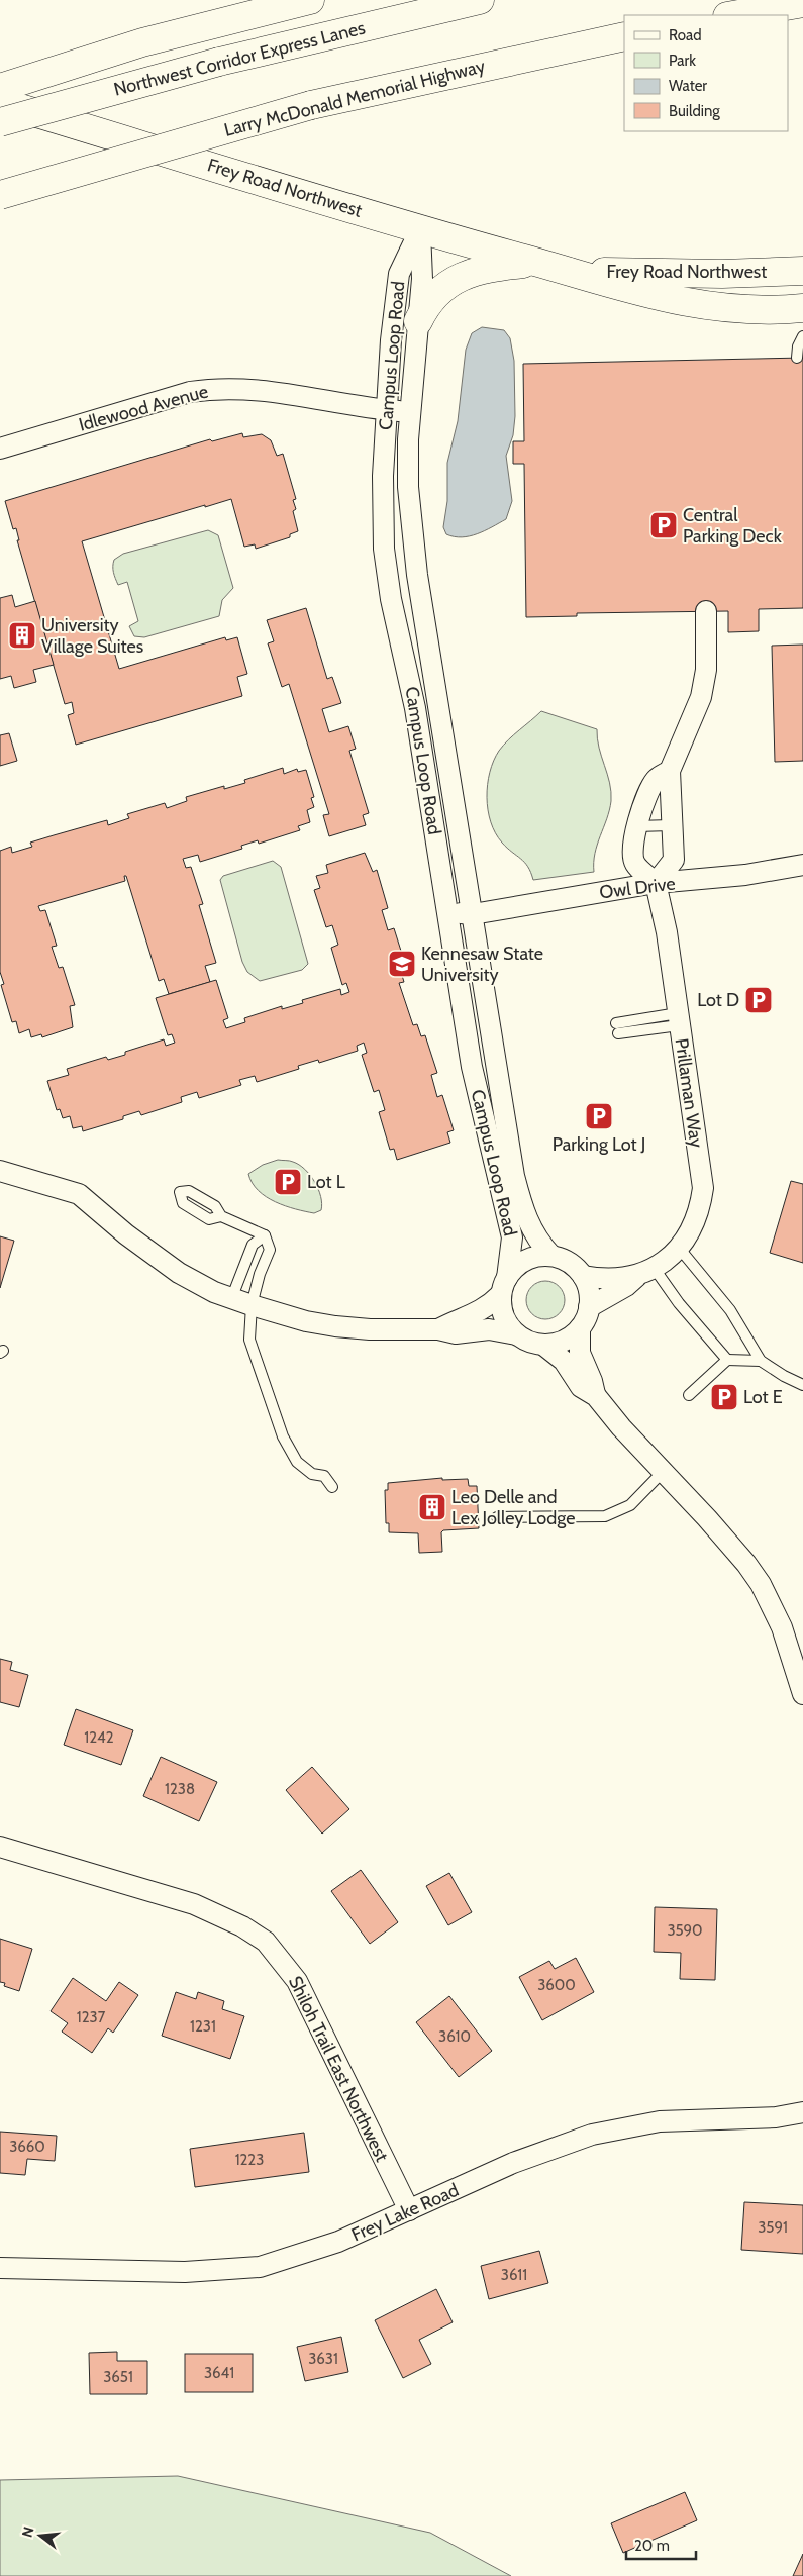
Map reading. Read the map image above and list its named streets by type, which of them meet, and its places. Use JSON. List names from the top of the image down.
{
  "streets": {
    "main road": ["Northwest Corridor Express Lanes", "Larry McDonald Memorial Highway", "Frey Road Northwest"],
    "street": [
      "Campus Loop Road",
      "Idlewood Avenue",
      "Owl Drive",
      "Prillaman Way",
      "Shiloh Trail East Northwest",
      "Frey Lake Road"
    ]
  },
  "crossings": [
    ["Frey Road Northwest", "Campus Loop Road"],
    ["Campus Loop Road", "Idlewood Avenue"],
    ["Campus Loop Road", "Owl Drive"],
    ["Campus Loop Road", "Prillaman Way"],
    ["Owl Drive", "Prillaman Way"],
    ["Shiloh Trail East Northwest", "Frey Lake Road"]
  ],
  "places": {
    "parking": [
      "Central Parking Deck",
      "Lot D",
      "Parking Lot J",
      "Lot L",
      "Lot E"
    ],
    "building": ["University Village Suites", "Leo Delle and Lex Jolley Lodge"],
    "school or university": ["Kennesaw State University"]
  },
  "house_numbers": [
    "1242",
    "1238",
    "3590",
    "3600",
    "1237",
    "1231",
    "3610",
    "3660",
    "1223",
    "3591",
    "3611",
    "3631",
    "3641",
    "3651"
  ],
  "legend": [
    "Road",
    "Park",
    "Water",
    "Building"
  ],
  "scale_bar": "20 m",
  "north": "left"
}
